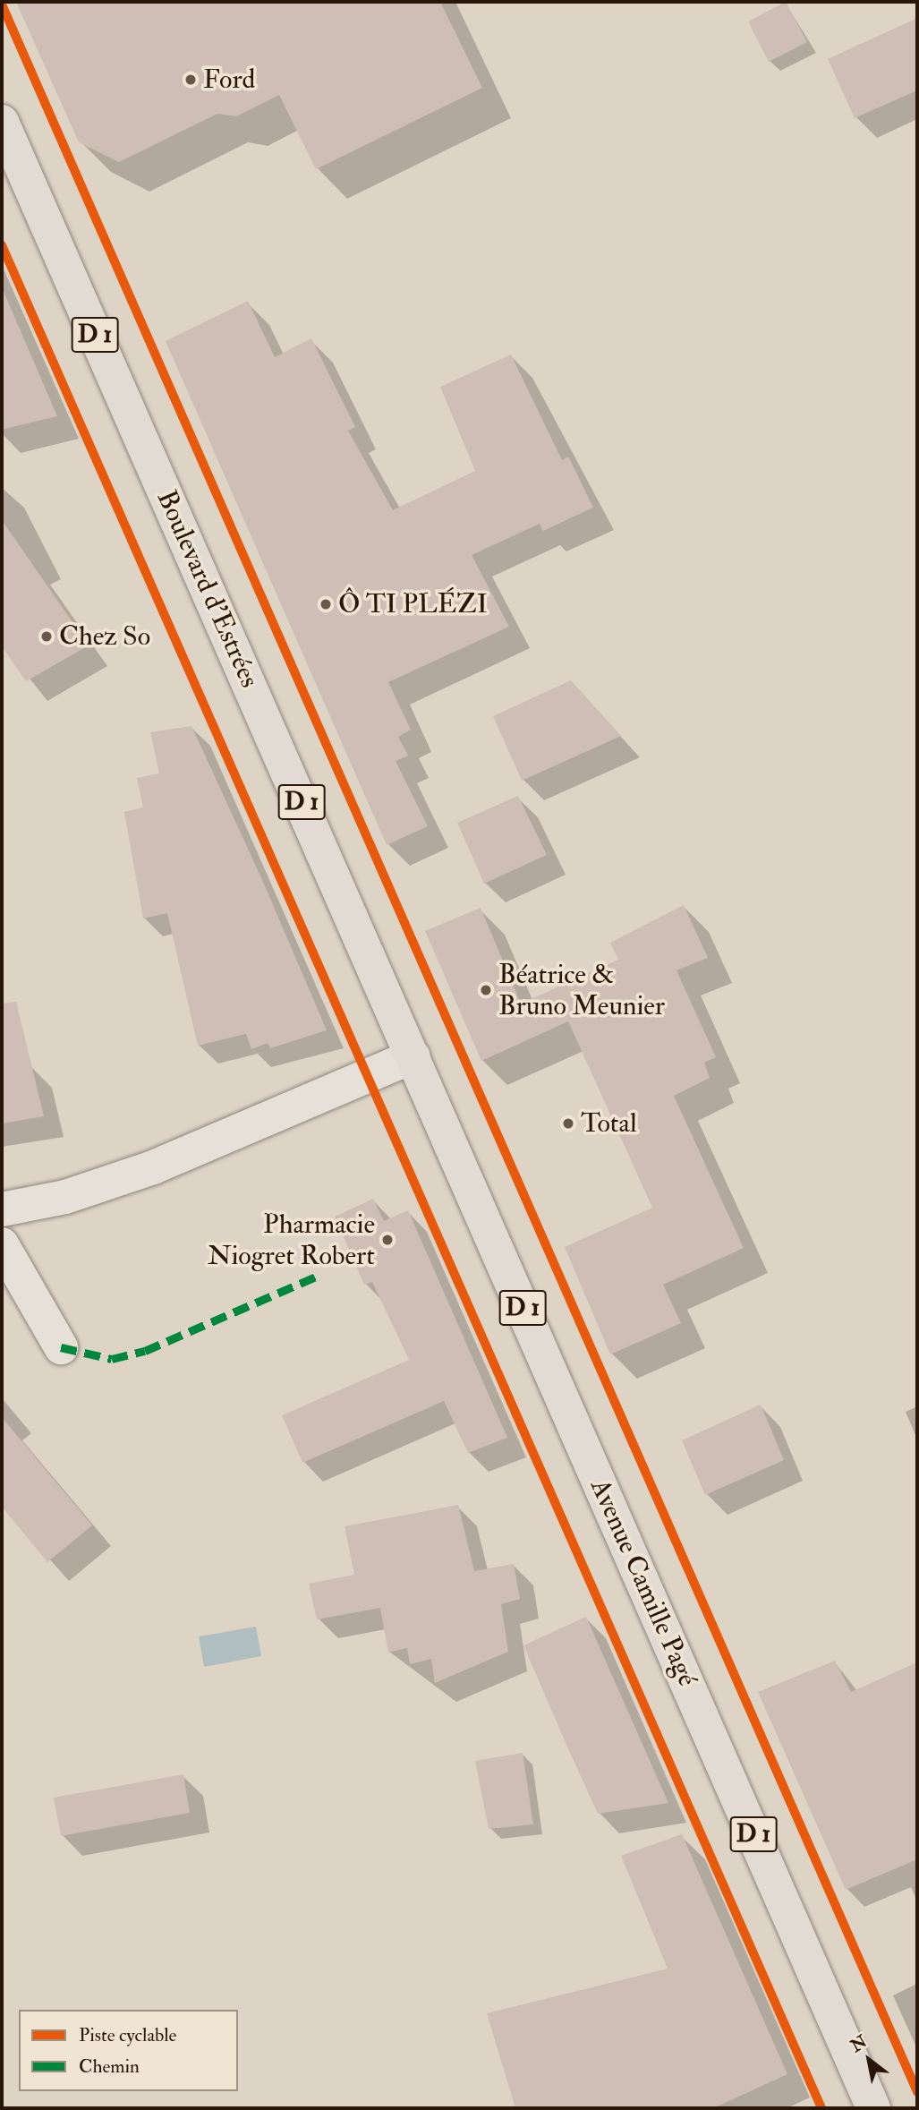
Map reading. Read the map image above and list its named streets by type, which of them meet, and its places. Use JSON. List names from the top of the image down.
{
  "streets": {
    "main road": ["D 1", "Boulevard d'Estrées", "Avenue Camille Pagé"]
  },
  "crossings": [
    ["Boulevard d'Estrées", "Avenue Camille Pagé"]
  ],
  "places": [
    "Ford",
    "Ô TI PLÉZI",
    "Chez So",
    "Béatrice & Bruno Meunier",
    "Total",
    "Pharmacie Niogret Robert"
  ],
  "legend": ["Piste cyclable", "Chemin"],
  "north": "top left"
}
